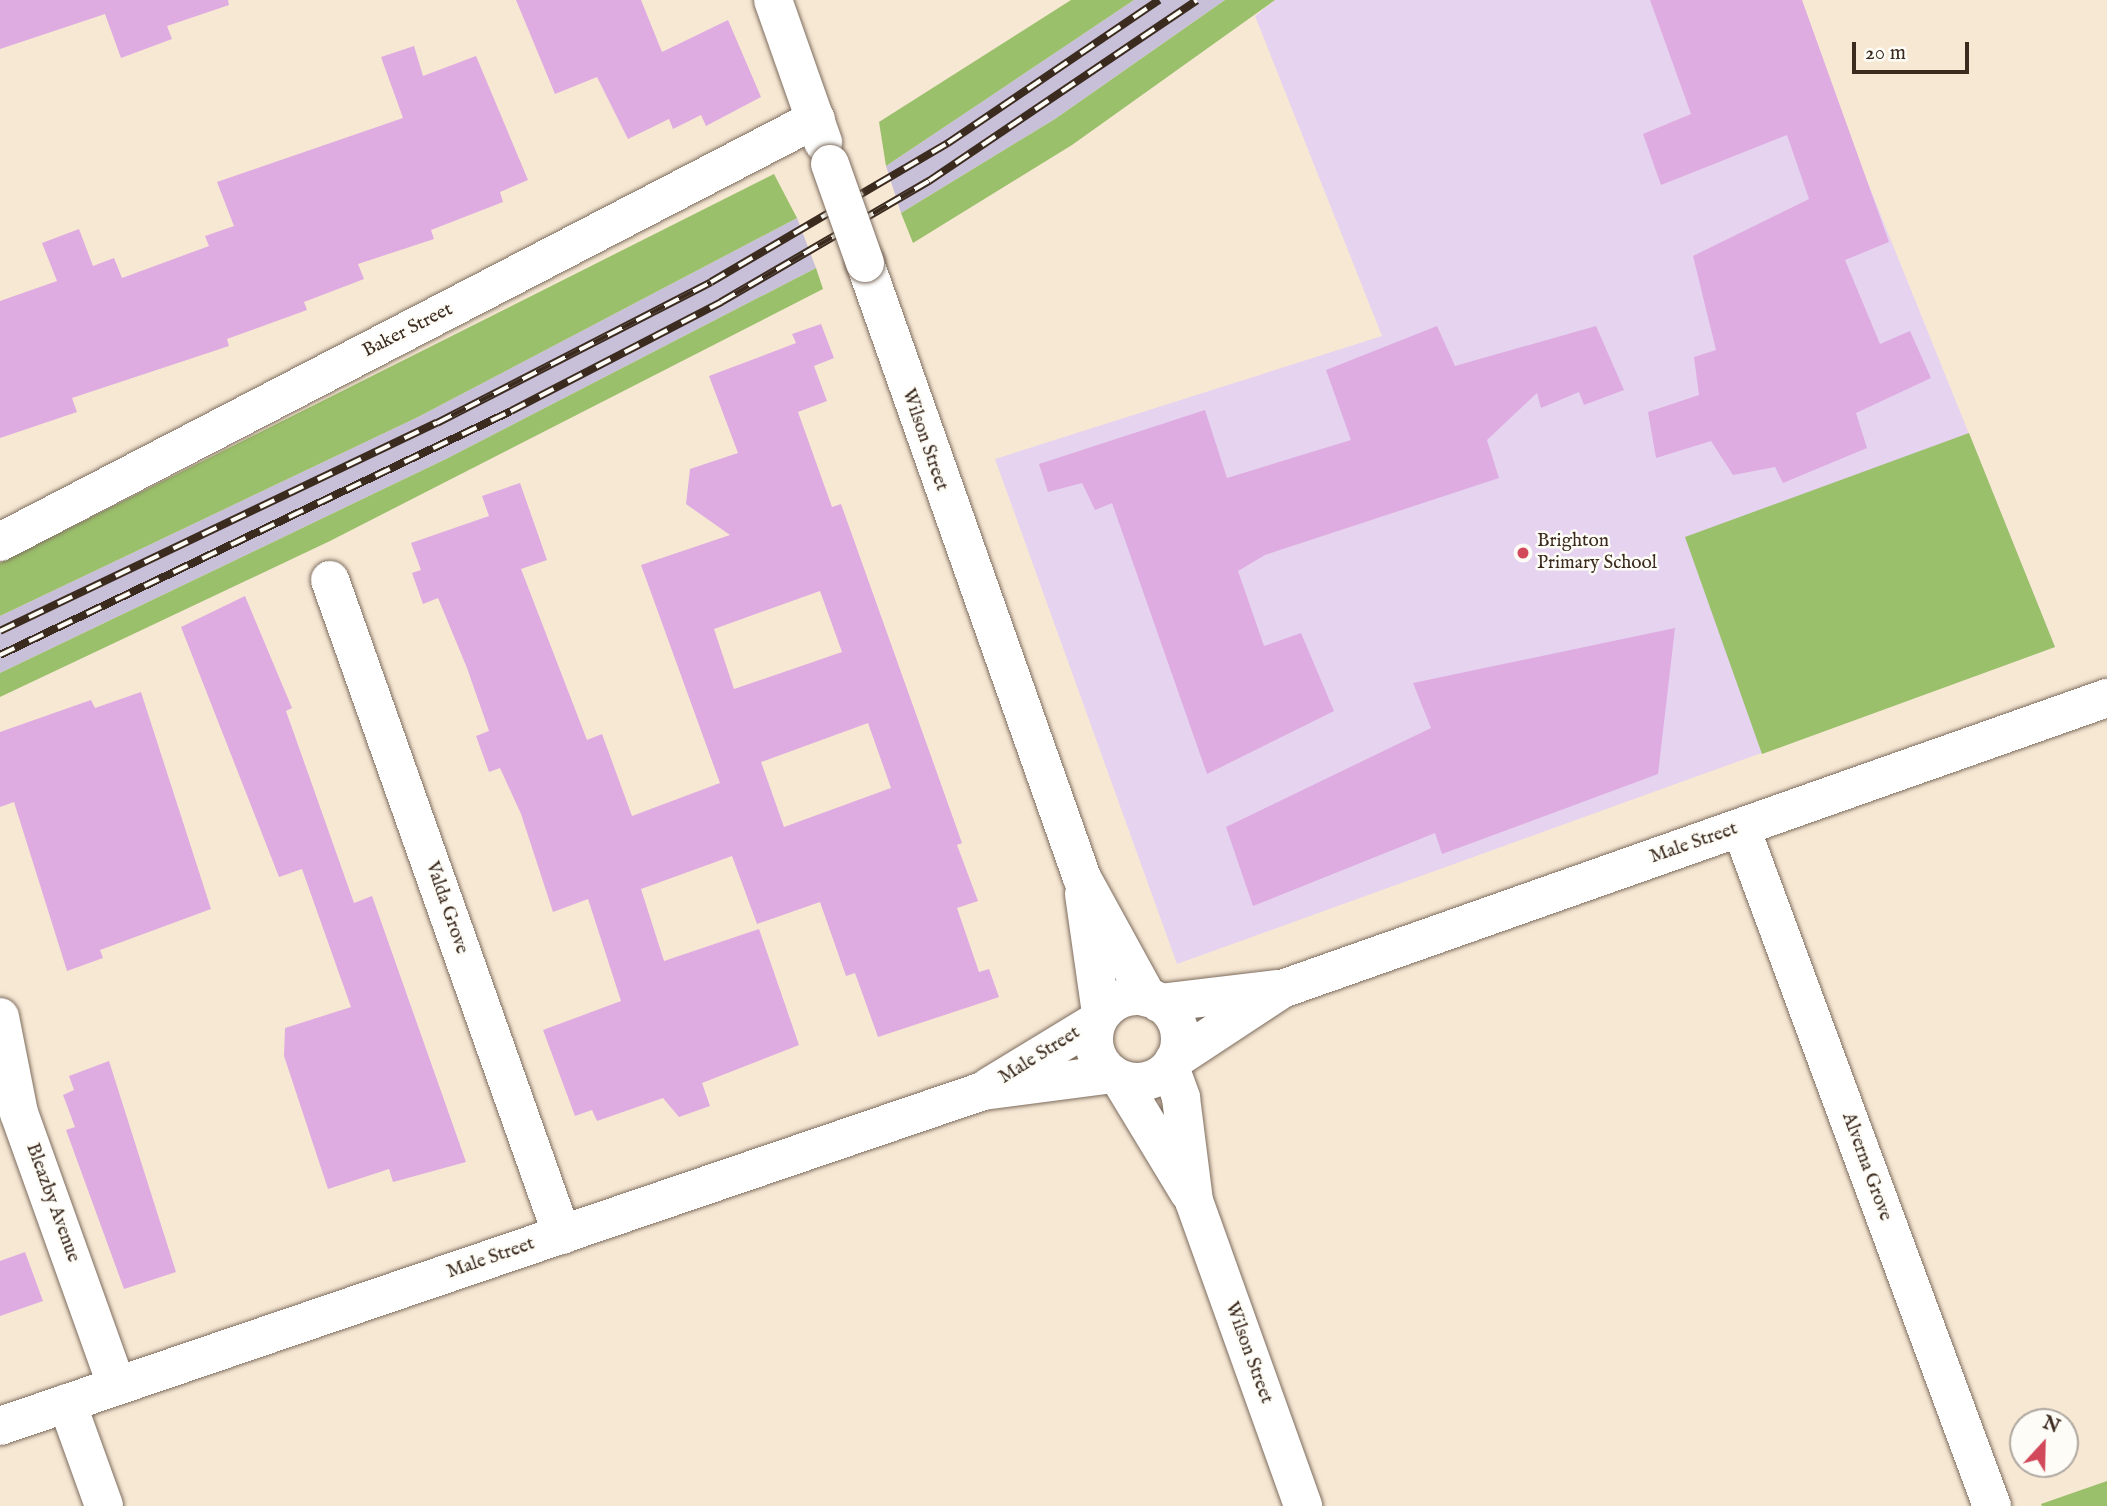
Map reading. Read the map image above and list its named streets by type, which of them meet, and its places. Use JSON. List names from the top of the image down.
{
  "streets": {
    "street": [
      "Baker Street",
      "Wilson Street",
      "Male Street",
      "Valda Grove",
      "Alverna Grove",
      "Bleazby Avenue"
    ]
  },
  "crossings": [
    ["Baker Street", "Wilson Street"],
    ["Wilson Street", "Male Street"],
    ["Male Street", "Valda Grove"],
    ["Male Street", "Alverna Grove"],
    ["Male Street", "Bleazby Avenue"]
  ],
  "places": ["Brighton Primary School"],
  "scale_bar": "20 m",
  "north": "top"
}
